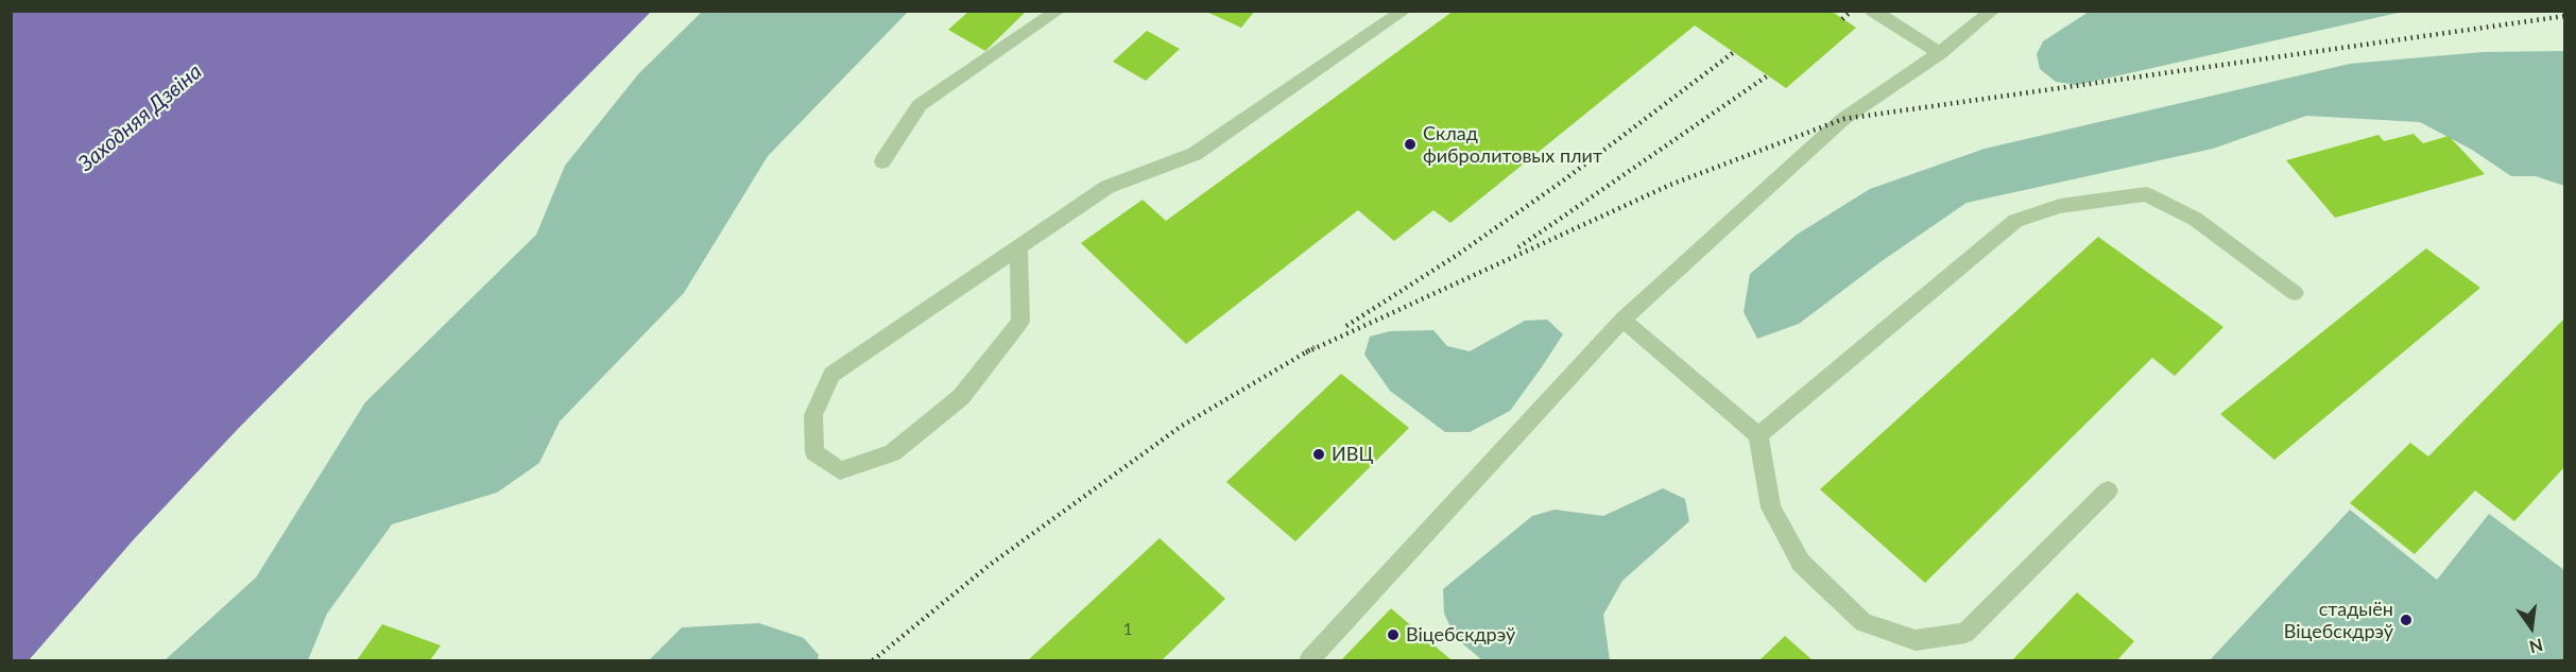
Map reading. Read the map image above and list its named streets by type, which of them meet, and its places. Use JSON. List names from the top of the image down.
{
  "water": ["Заходняя Дзвіна"],
  "places": [
    "Склад фибролитовых плит",
    "ИВЦ",
    "стадыён Віцебскдрэў",
    "Віцебскдрэў"
  ],
  "house_numbers": ["1"],
  "north": "bottom"
}
